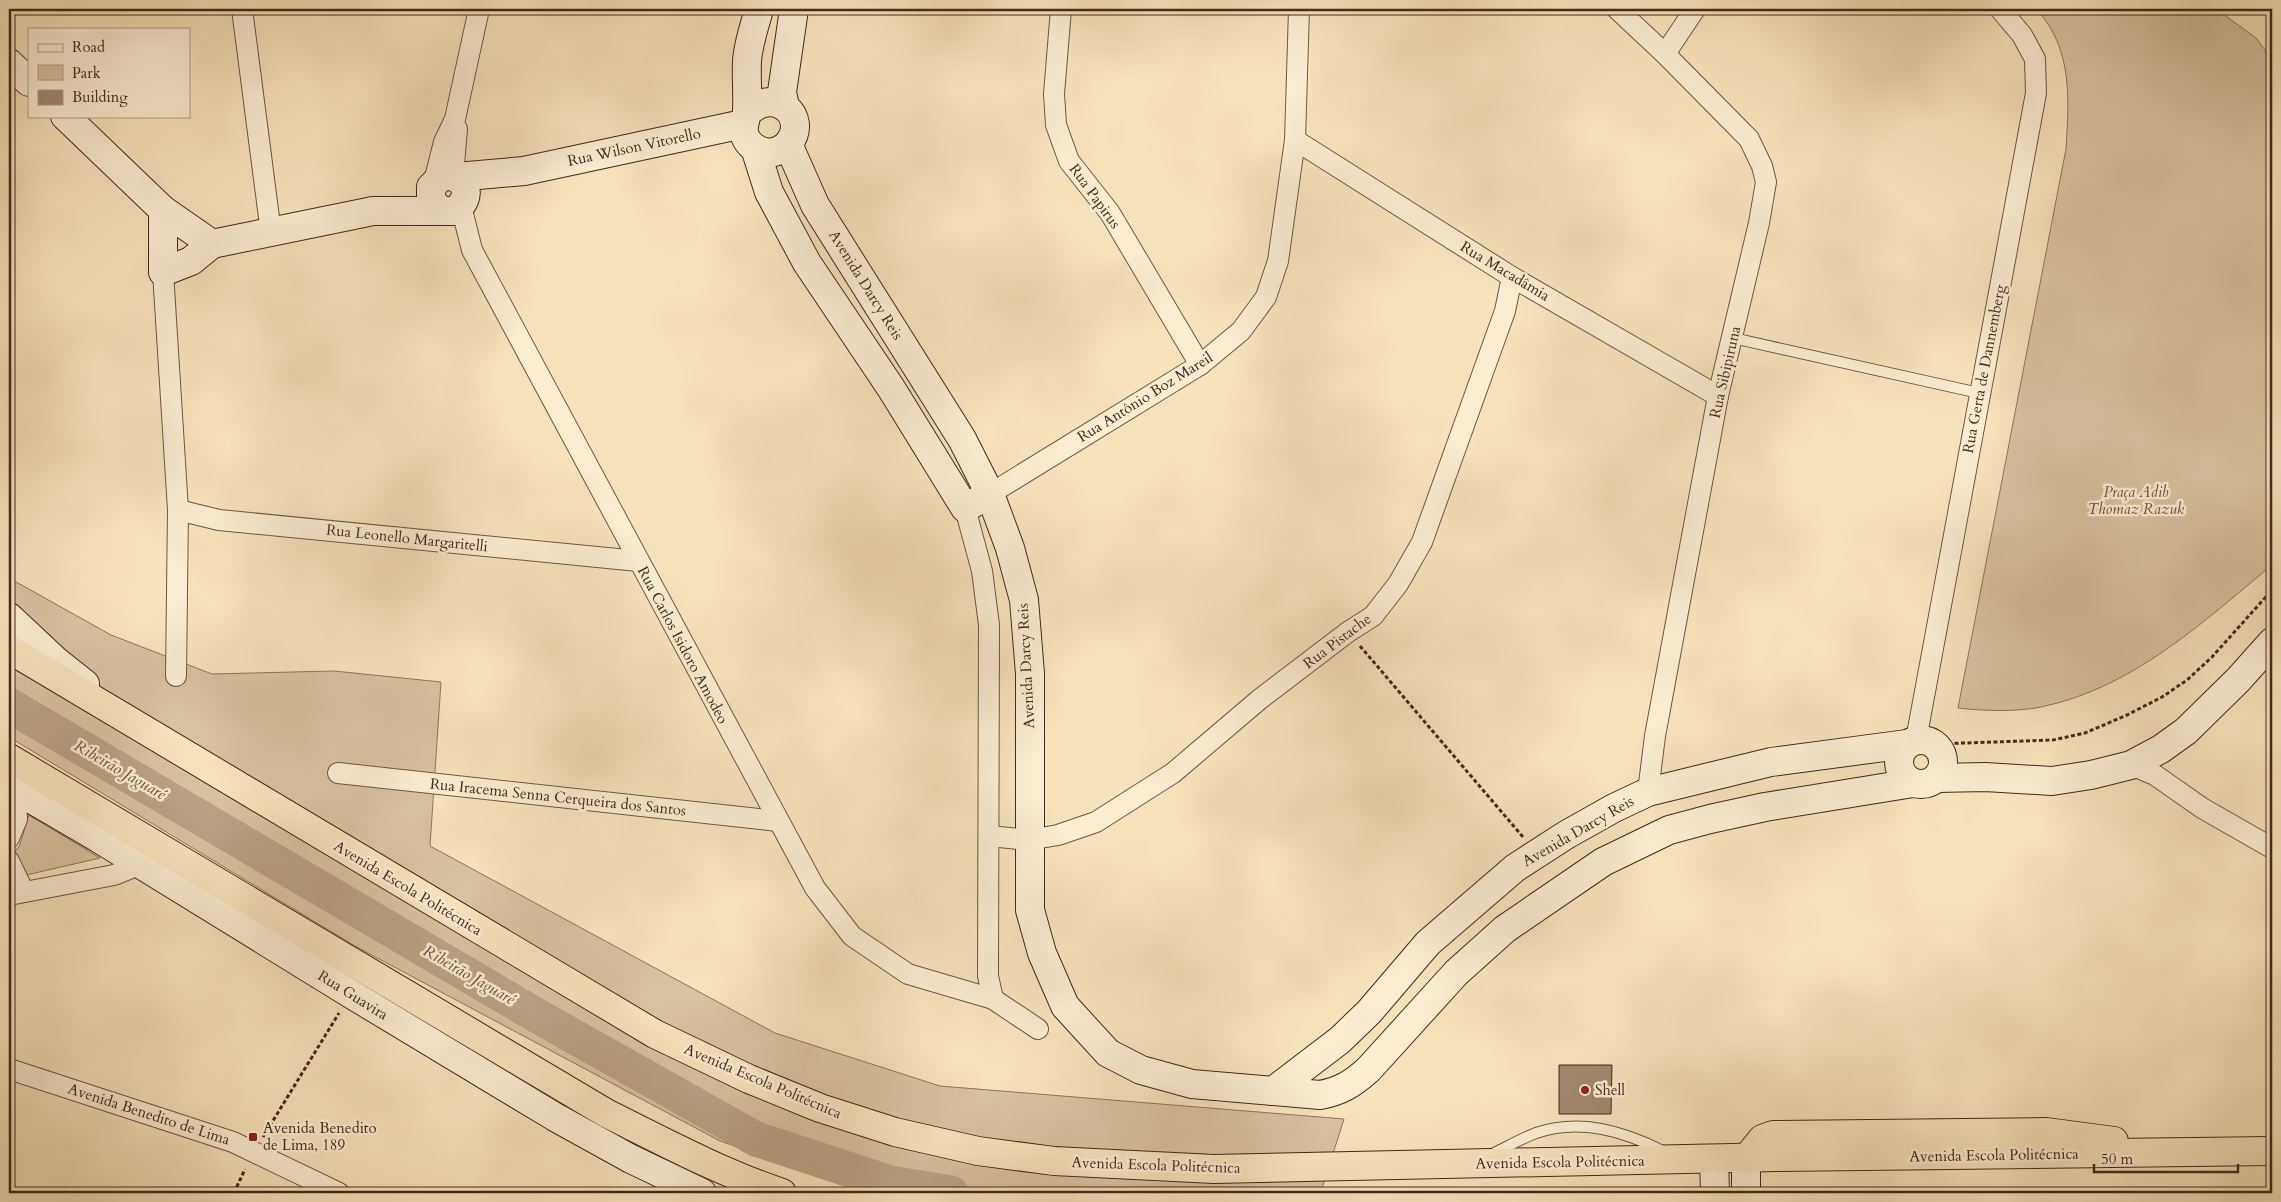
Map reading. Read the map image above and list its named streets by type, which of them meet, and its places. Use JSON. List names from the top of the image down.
{
  "streets": {
    "highway": ["Avenida Escola Politécnica"],
    "street": [
      "Rua Wilson Vitorello",
      "Rua Papirus",
      "Rua Macadâmia",
      "Avenida Darcy Reis",
      "Rua Gerta de Dannemberg",
      "Rua Sibipiruna",
      "Rua Antônio Boz Mareil",
      "Rua Leonello Margaritelli",
      "Rua Pistache",
      "Rua Carlos Isidoro Amodeo",
      "Rua Iracema Senna Cerqueira dos Santos",
      "Rua Guavira",
      "Avenida Benedito de Lima"
    ]
  },
  "crossings": [
    ["Rua Wilson Vitorello", "Avenida Darcy Reis"],
    ["Rua Wilson Vitorello", "Rua Carlos Isidoro Amodeo"],
    ["Rua Papirus", "Rua Antônio Boz Mareil"],
    ["Rua Macadâmia", "Rua Sibipiruna"],
    ["Rua Macadâmia", "Rua Antônio Boz Mareil"],
    ["Rua Macadâmia", "Rua Pistache"],
    ["Avenida Darcy Reis", "Rua Gerta de Dannemberg"],
    ["Avenida Darcy Reis", "Rua Sibipiruna"],
    ["Avenida Darcy Reis", "Rua Antônio Boz Mareil"],
    ["Avenida Darcy Reis", "Rua Pistache"],
    ["Rua Leonello Margaritelli", "Rua Carlos Isidoro Amodeo"],
    ["Rua Carlos Isidoro Amodeo", "Rua Iracema Senna Cerqueira dos Santos"]
  ],
  "water": ["Ribeirão Jaguaré"],
  "parks": ["Praça Adib Thomaz Razuk"],
  "places": {
    "other": ["Shell"],
    "transit": ["Avenida Benedito de Lima, 189"]
  },
  "legend": ["Road", "Park", "Building"],
  "scale_bar": "50 m"
}
